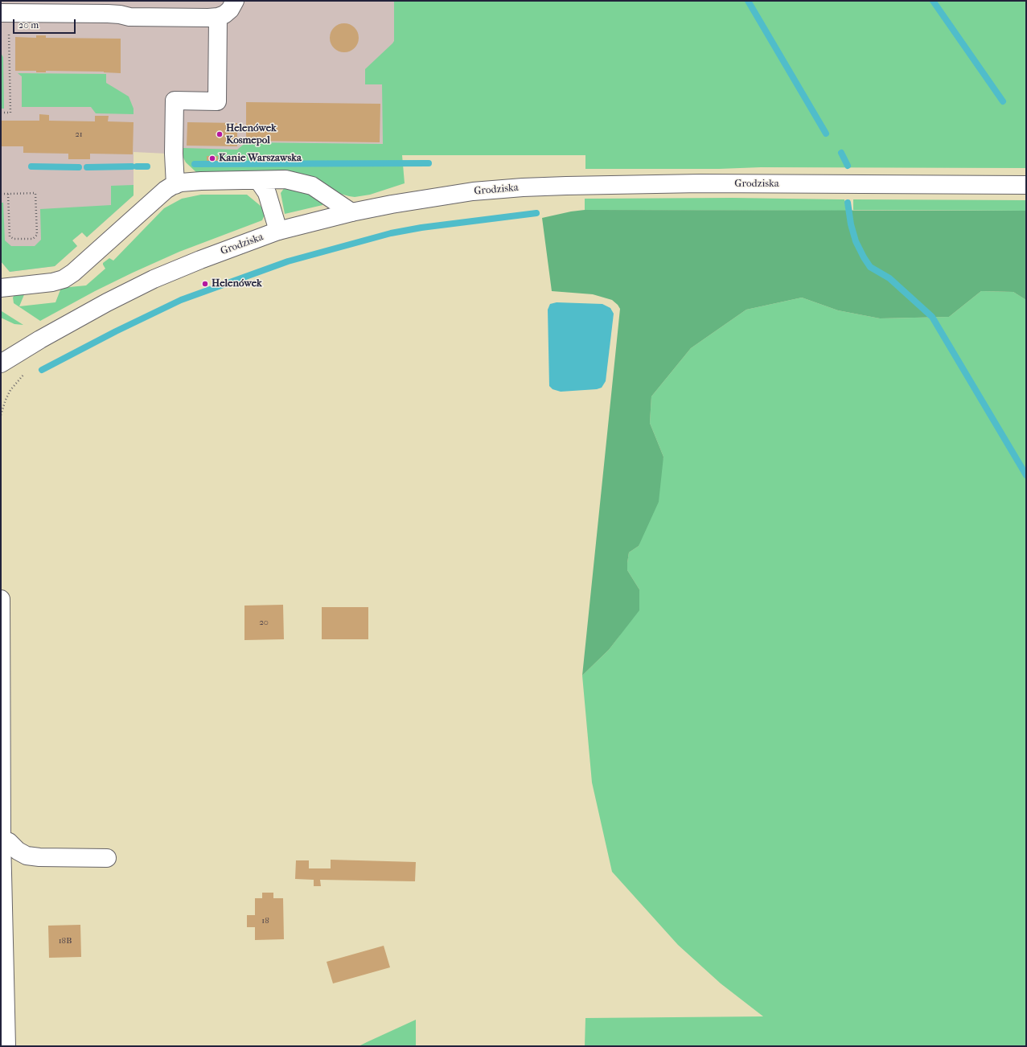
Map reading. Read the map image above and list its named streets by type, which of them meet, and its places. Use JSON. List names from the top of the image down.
{
  "streets": {
    "main road": ["Grodziska"]
  },
  "places": ["Helenówek Kosmepol", "Kanie Warszawska", "Helenówek"],
  "house_numbers": [
    "21",
    "20",
    "18",
    "18B"
  ],
  "scale_bar": "20 m"
}
